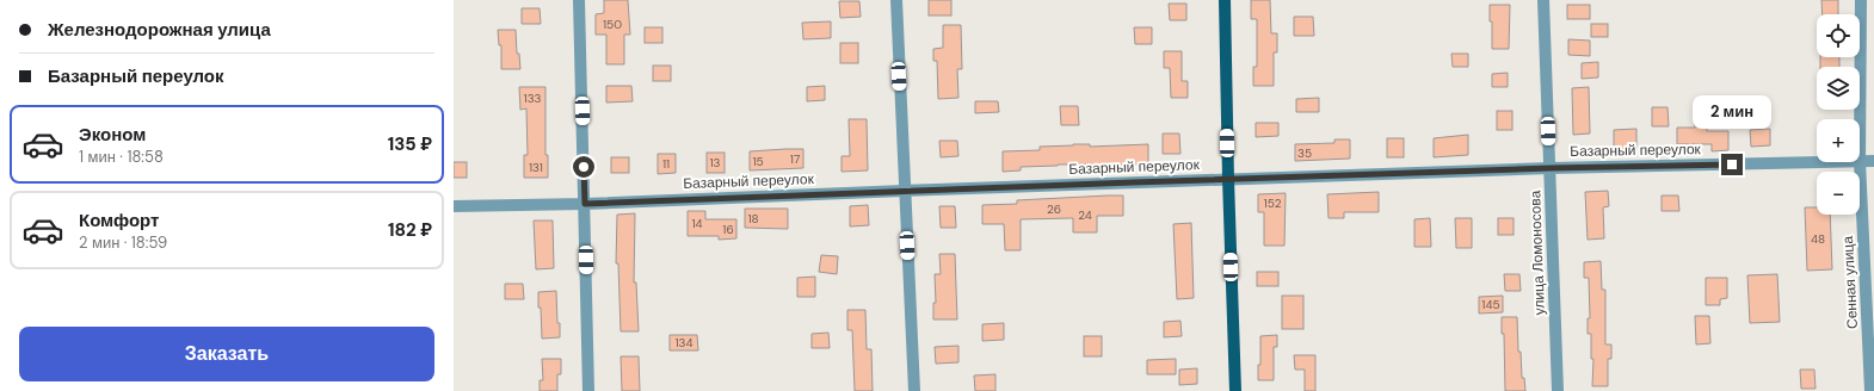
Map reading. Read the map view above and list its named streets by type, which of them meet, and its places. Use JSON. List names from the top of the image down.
{
  "streets": {
    "street": ["Базарный переулок", "улица Ломоносова", "Сенная улица"]
  },
  "crossings": [
    ["Базарный переулок", "улица Ломоносова"],
    ["Базарный переулок", "Сенная улица"]
  ],
  "house_numbers": [
    "150",
    "133",
    "35",
    "17",
    "15",
    "13",
    "11",
    "131",
    "152",
    "26",
    "24",
    "18",
    "14",
    "16",
    "48",
    "145",
    "134"
  ],
  "page": {
    "banner": ["Железнодорожная улица", "Базарный переулок"],
    "map_buttons": ["+", "−"],
    "bubble": "2 мин",
    "list": [
      {
        "name": "Эконом",
        "note": "1 мин · 18:58",
        "value": "135 ₽"
      },
      {
        "name": "Комфорт",
        "note": "2 мин · 18:59",
        "value": "182 ₽"
      }
    ],
    "buttons": "Заказать"
  }
}
